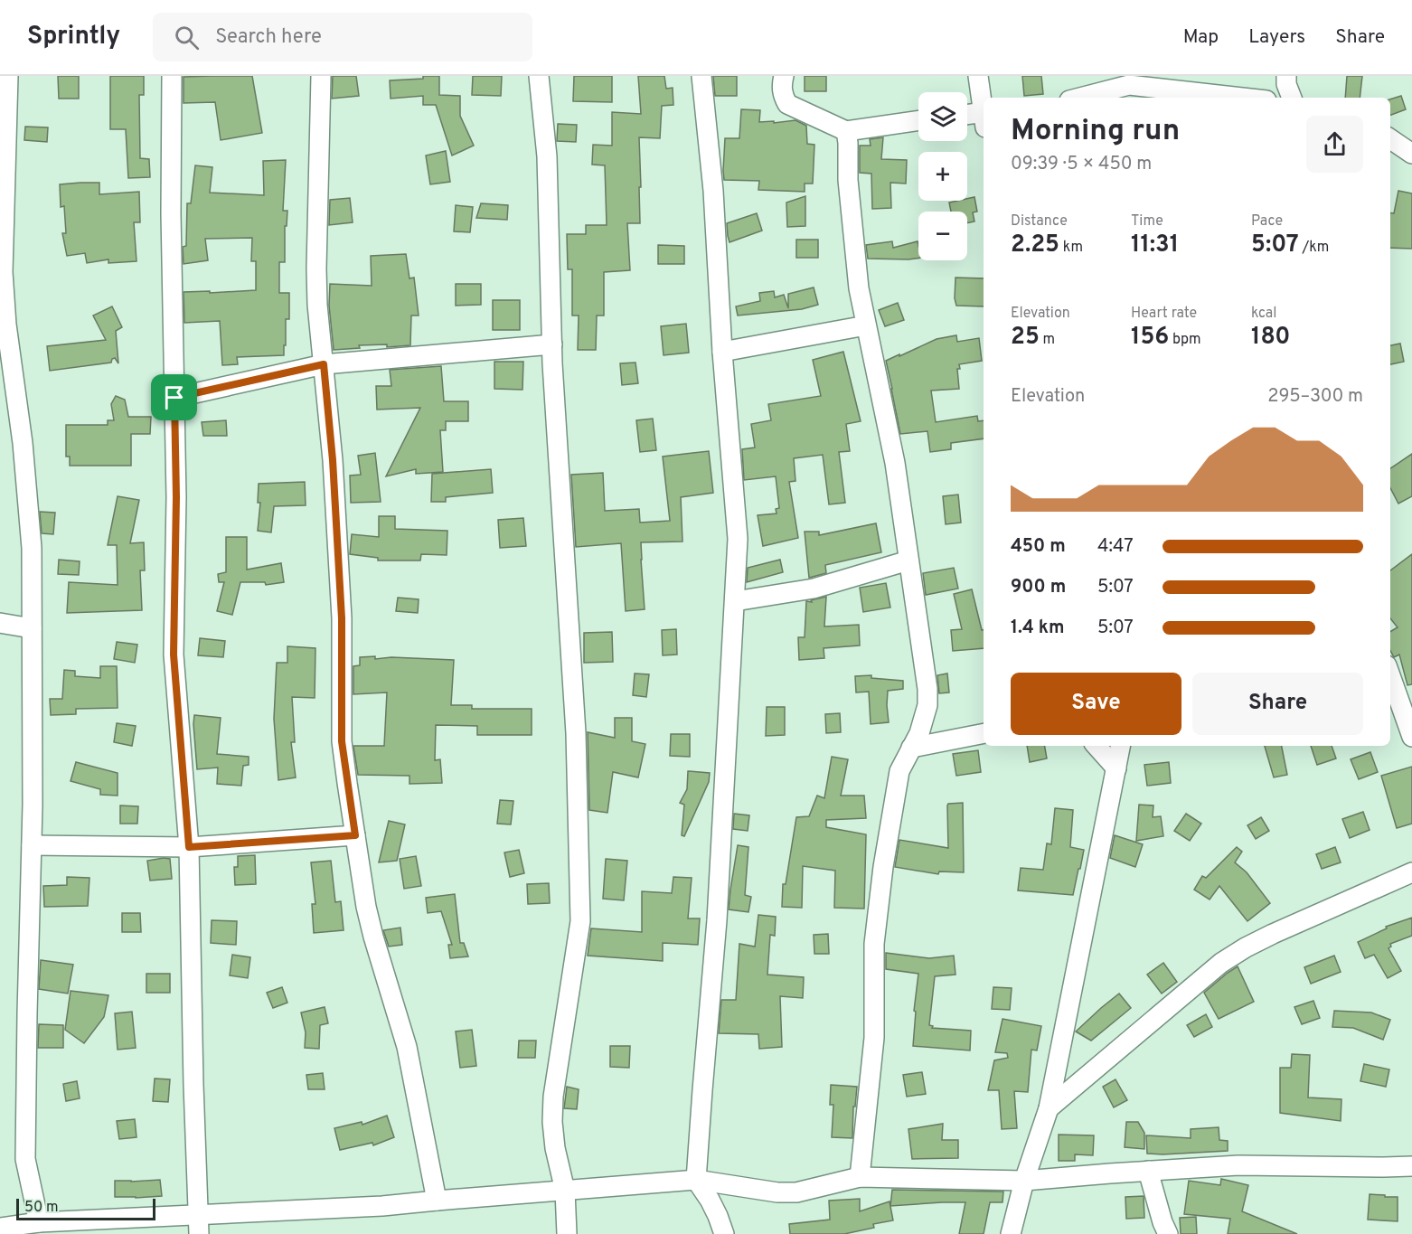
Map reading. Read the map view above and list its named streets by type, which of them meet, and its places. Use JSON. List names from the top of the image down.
{
  "scale_bar": "50 m",
  "page": {
    "header": "Sprintly",
    "search": "Search here",
    "nav": ["Map", "Layers", "Share"],
    "map_buttons": ["+", "−"],
    "heading": ["Morning run", "09:39 · 5 × 450 m"],
    "stats": [
      ["Distance", "2.25 km"],
      ["Time", "11:31"],
      ["Pace", "5:07 /km"],
      ["Elevation", "25 m"],
      ["Heart rate", "156 bpm"],
      ["kcal", "180"]
    ],
    "chart": ["Elevation", "295–300 m"],
    "list": [
      {
        "name": "450 m",
        "note": "4:47"
      },
      {
        "name": "900 m",
        "note": "5:07"
      },
      {
        "name": "1.4 km",
        "note": "5:07"
      }
    ],
    "buttons": ["Save", "Share"],
    "scale": "50 m"
  }
}
